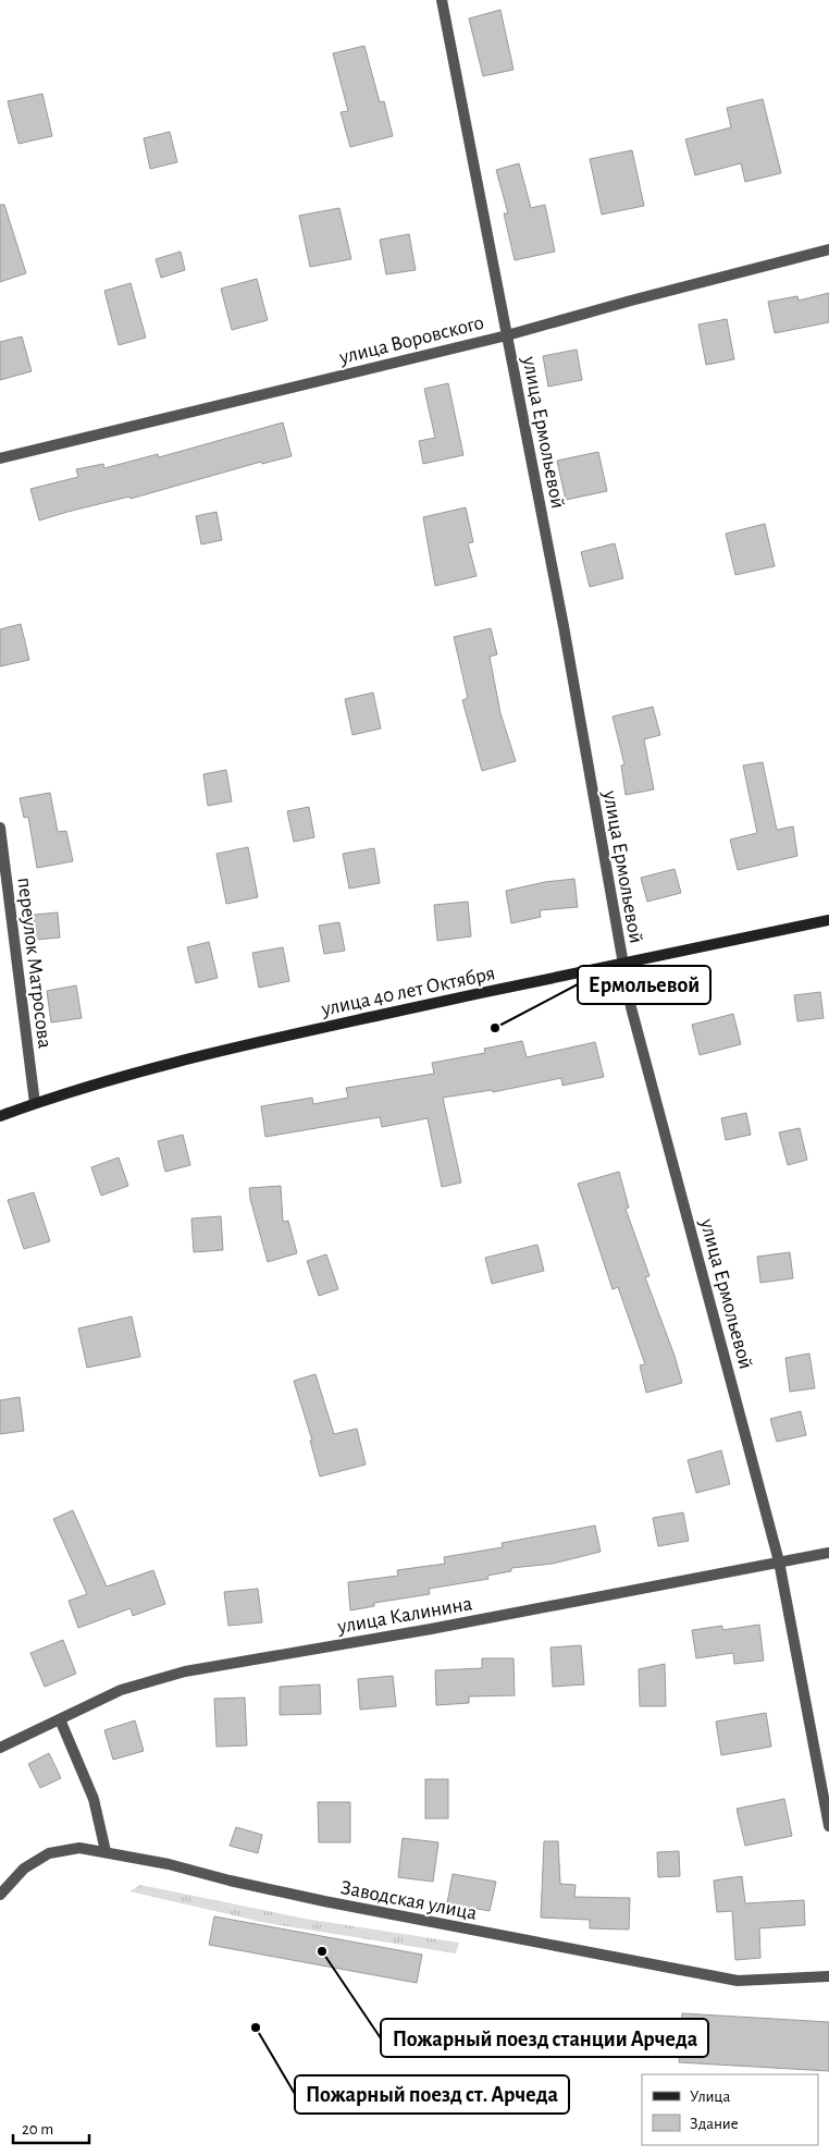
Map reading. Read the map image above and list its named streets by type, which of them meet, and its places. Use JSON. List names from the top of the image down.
{
  "streets": {
    "street": [
      "улица Воровского",
      "улица Ермольевой",
      "переулок Матросова",
      "улица 40 лет Октября",
      "улица Калинина",
      "Заводская улица"
    ]
  },
  "crossings": [
    ["улица Воровского", "улица Ермольевой"],
    ["улица Ермольевой", "улица 40 лет Октября"],
    ["улица Ермольевой", "улица Калинина"],
    ["переулок Матросова", "улица 40 лет Октября"]
  ],
  "places": ["Ермольевой", "Пожарный поезд станции Арчеда", "Пожарный поезд ст. Арчеда"],
  "legend": ["Улица", "Здание"],
  "scale_bar": "20 m"
}
